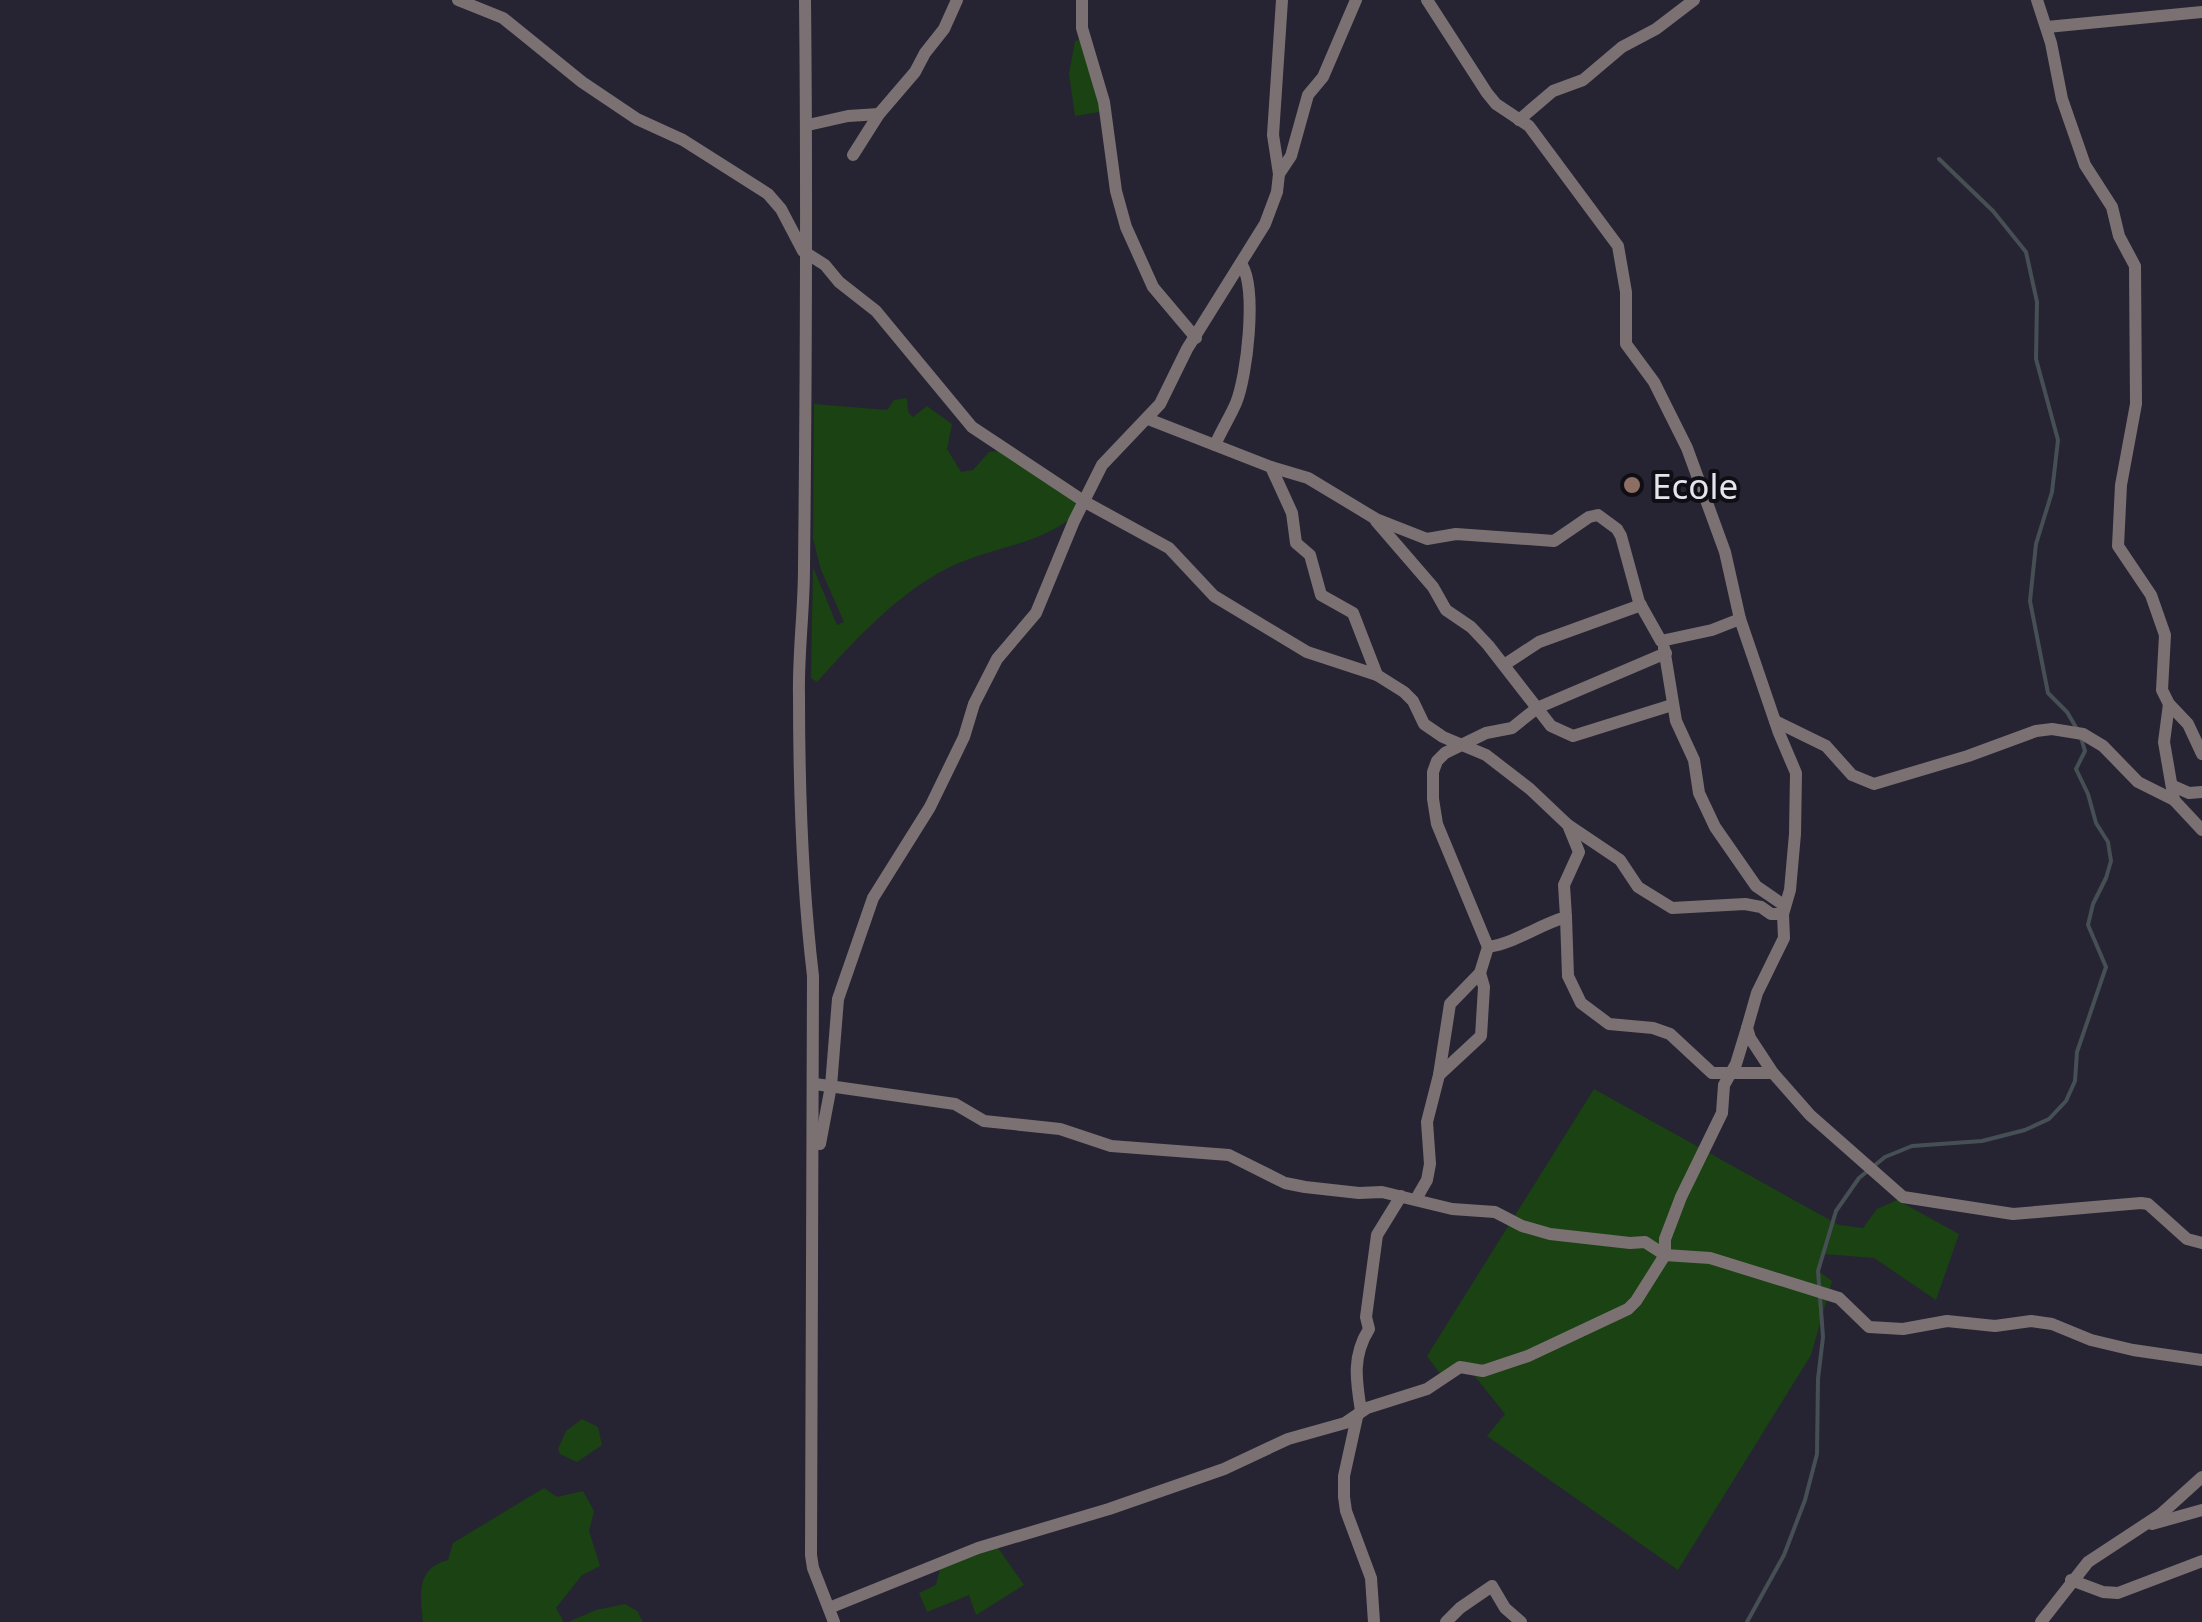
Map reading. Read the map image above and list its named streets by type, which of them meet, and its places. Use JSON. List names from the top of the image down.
{
  "places": ["Ecole"]
}
